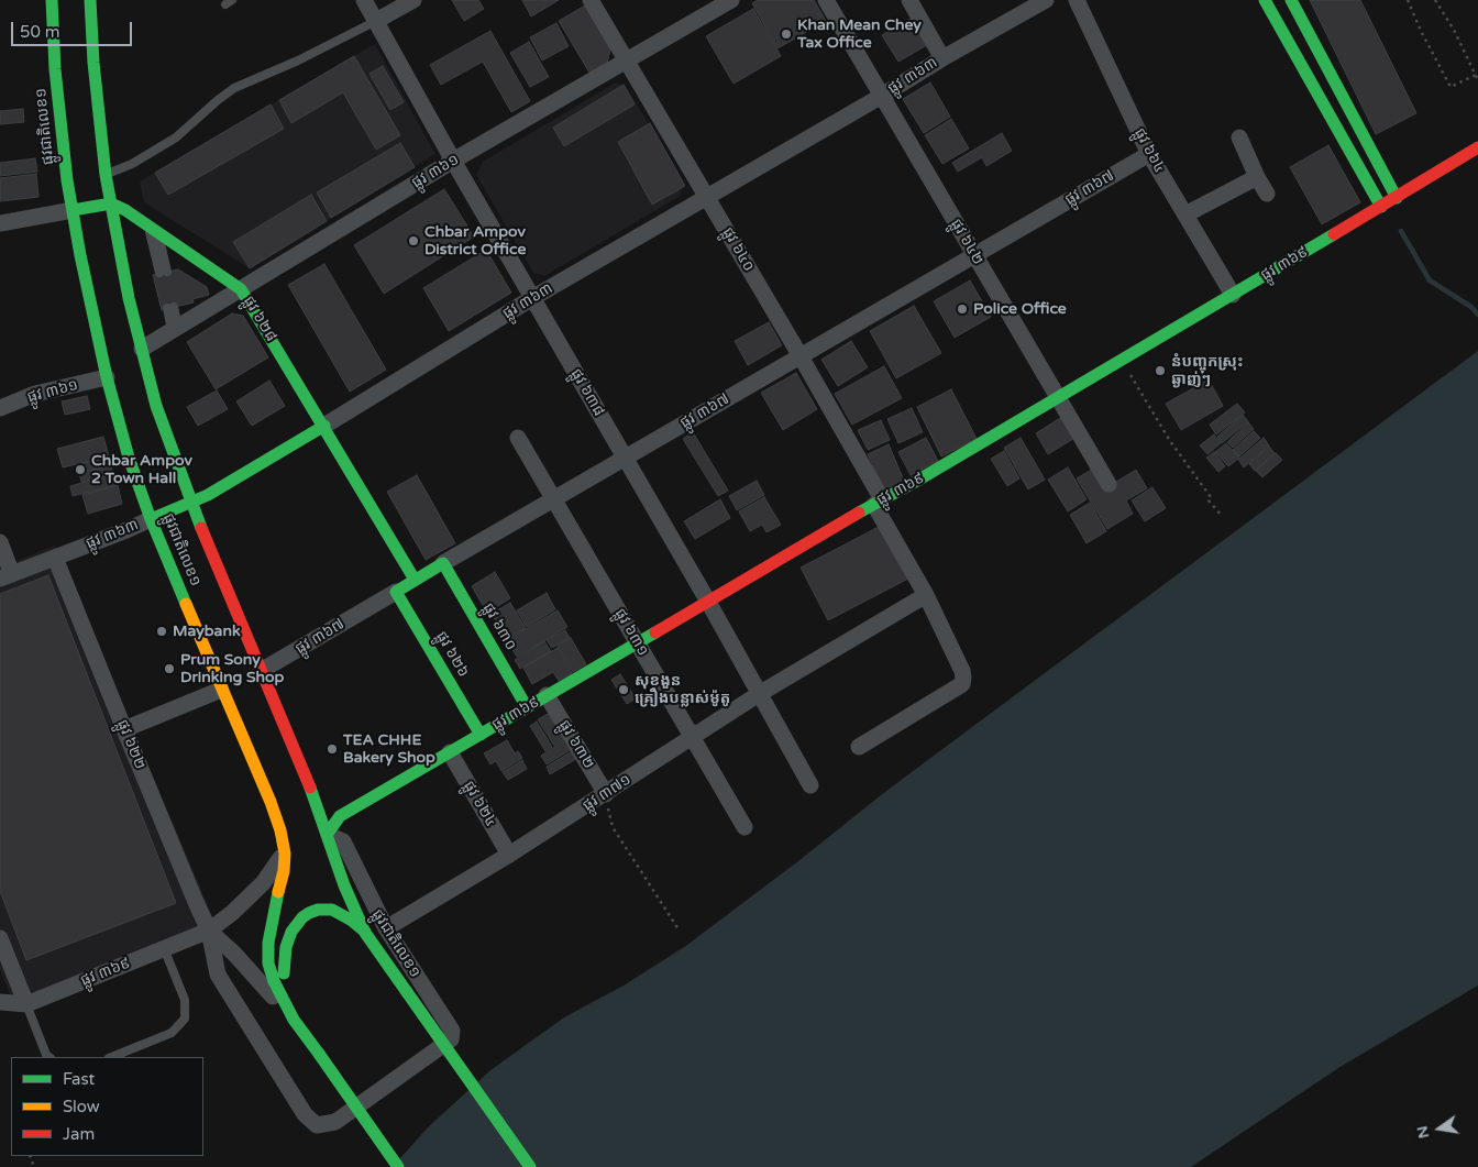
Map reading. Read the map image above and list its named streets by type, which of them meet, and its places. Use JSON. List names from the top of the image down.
{
  "streets": {
    "main road": [
      "ផ្លូវ ៣៦៣",
      "ផ្លូវជាតិលេខ១",
      "ផ្លូវ ៣៦៧",
      "ផ្លូវ ៣៦៩",
      "ផ្លូវ ៦២៨",
      "ផ្លូវ ៦៣០",
      "ផ្លូវ ៦២៦"
    ],
    "street": [
      "ផ្លូវ ៦៦៤",
      "ផ្លូវ ៣៦១",
      "ផ្លូវ ៦៤២",
      "ផ្លូវ ៦៤០",
      "ផ្លូវ ៦៣៨",
      "ផ្លូវ ៦៣១",
      "ផ្លូវ ៦២២",
      "ផ្លូវ ៦៣២",
      "ផ្លូវ ៣៧១",
      "ផ្លូវ ៦២៤"
    ]
  },
  "crossings": [
    ["ផ្លូវ ៣៦៣", "ផ្លូវជាតិលេខ១"],
    ["ផ្លូវ ៣៦៣", "ផ្លូវ ៦៤២"],
    ["ផ្លូវ ៣៦៣", "ផ្លូវ ៦៤០"],
    ["ផ្លូវ ៣៦៣", "ផ្លូវ ៦២៨"],
    ["ផ្លូវ ៣៦៣", "ផ្លូវ ៦៣៨"],
    ["ផ្លូវ ៣៦៣", "ផ្លូវ ៦២២"],
    ["ផ្លូវជាតិលេខ១", "ផ្លូវ ៣៦១"],
    ["ផ្លូវជាតិលេខ១", "ផ្លូវ ៣៦៧"],
    ["ផ្លូវជាតិលេខ១", "ផ្លូវ ៣៦៩"],
    ["ផ្លូវជាតិលេខ១", "ផ្លូវ ៦២៨"],
    ["ផ្លូវ ៦៦៤", "ផ្លូវ ៣៦៧"],
    ["ផ្លូវ ៦៦៤", "ផ្លូវ ៣៦៩"],
    ["ផ្លូវ ៣៦១", "ផ្លូវ ៦៤០"],
    ["ផ្លូវ ៣៦១", "ផ្លូវ ៦២៨"],
    ["ផ្លូវ ៣៦១", "ផ្លូវ ៦៣៨"],
    ["ផ្លូវ ៣៦៧", "ផ្លូវ ៦៤២"],
    ["ផ្លូវ ៣៦៧", "ផ្លូវ ៦៤០"],
    ["ផ្លូវ ៣៦៧", "ផ្លូវ ៦២៨"],
    ["ផ្លូវ ៣៦៧", "ផ្លូវ ៦៣៨"],
    ["ផ្លូវ ៣៦៧", "ផ្លូវ ៦៣០"],
    ["ផ្លូវ ៣៦៧", "ផ្លូវ ៦៣១"],
    ["ផ្លូវ ៣៦៧", "ផ្លូវ ៦២៦"],
    ["ផ្លូវ ៦៤២", "ផ្លូវ ៣៦៩"],
    ["ផ្លូវ ៦៤០", "ផ្លូវ ៣៦៩"],
    ["ផ្លូវ ៦៤០", "ផ្លូវ ៣៧១"],
    ["ផ្លូវ ៣៦៩", "ផ្លូវ ៦៣៨"],
    ["ផ្លូវ ៣៦៩", "ផ្លូវ ៦៣០"],
    ["ផ្លូវ ៣៦៩", "ផ្លូវ ៦៣១"],
    ["ផ្លូវ ៣៦៩", "ផ្លូវ ៦២៦"],
    ["ផ្លូវ ៣៦៩", "ផ្លូវ ៦២២"],
    ["ផ្លូវ ៣៦៩", "ផ្លូវ ៦៣២"],
    ["ផ្លូវ ៣៦៩", "ផ្លូវ ៦២៤"],
    ["ផ្លូវ ៦៣៨", "ផ្លូវ ៣៧១"],
    ["ផ្លូវ ៦៣១", "ផ្លូវ ៣៧១"],
    ["ផ្លូវ ៦៣២", "ផ្លូវ ៣៧១"],
    ["ផ្លូវ ៣៧១", "ផ្លូវ ៦២៤"]
  ],
  "places": [
    "Khan Mean Chey Tax Office",
    "Chbar Ampov District Office",
    "Police Office",
    "នំបញ្ចុកស្រុះ ឆ្ងាញ់ៗ",
    "Chbar Ampov 2 Town Hall",
    "Maybank",
    "Prum Sony Drinking Shop",
    "សុខងួន គ្រឿងបន្លាស់ម៉ូតូ",
    "TEA CHHE Bakery Shop"
  ],
  "legend": ["Fast", "Slow", "Jam"],
  "scale_bar": "50 m",
  "north": "left"
}
